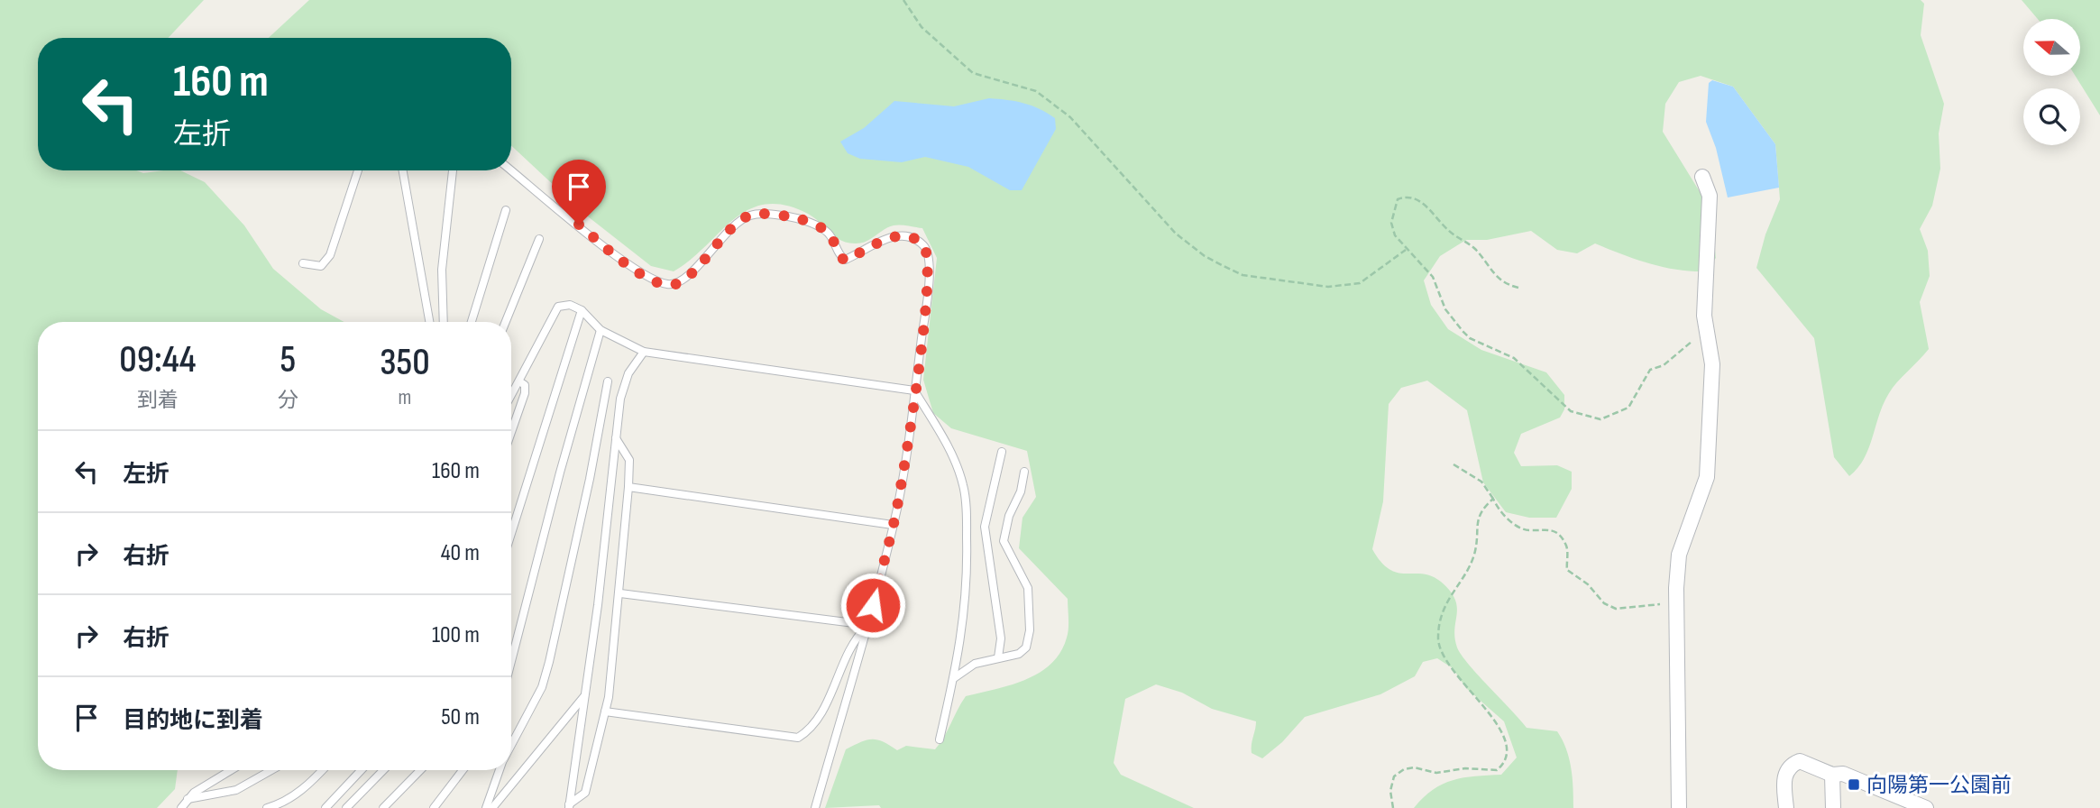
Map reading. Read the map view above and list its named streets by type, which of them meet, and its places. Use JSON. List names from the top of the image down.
{
  "places": {
    "transit": ["向陽第一公園前"]
  },
  "north": "left",
  "page": {
    "turn": ["160 m", "左折"],
    "eta": [
      "09:44",
      "到着",
      "5",
      "分",
      "350",
      "m"
    ],
    "list": [
      {
        "name": "左折",
        "value": "160 m"
      },
      {
        "name": "右折",
        "value": "40 m"
      },
      {
        "name": "右折",
        "value": "100 m"
      },
      {
        "name": "目的地に到着",
        "value": "50 m"
      }
    ]
  }
}
